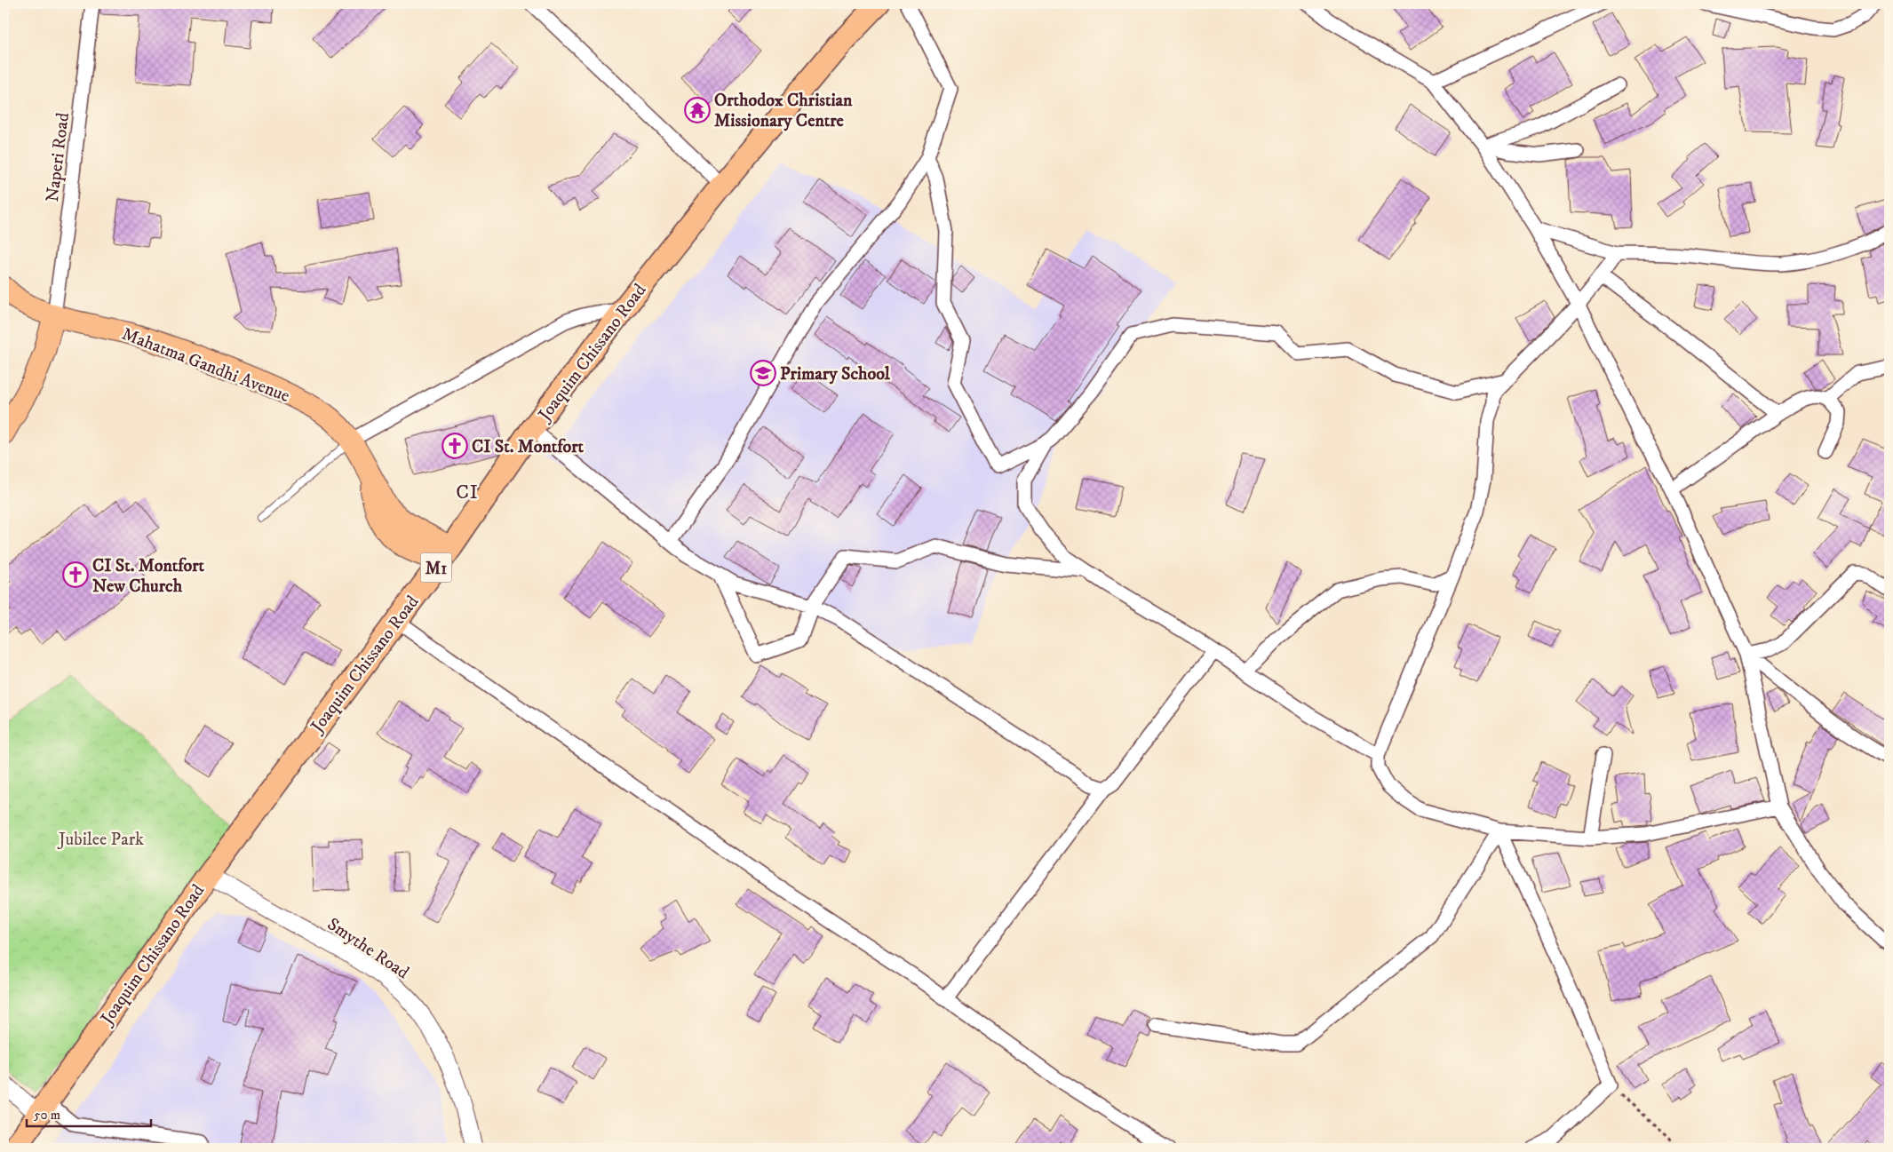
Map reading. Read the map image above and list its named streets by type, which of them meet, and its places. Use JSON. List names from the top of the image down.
{
  "streets": {
    "highway": ["Joaquim Chissano Road", "M1"],
    "main road": ["Mahatma Gandhi Avenue"],
    "street": ["Naperi Road", "Smythe Road"]
  },
  "crossings": [
    ["Naperi Road", "Mahatma Gandhi Avenue"],
    ["Joaquim Chissano Road", "Mahatma Gandhi Avenue"],
    ["Joaquim Chissano Road", "Smythe Road"]
  ],
  "districts": ["CI"],
  "parks": ["Jubilee Park"],
  "places": {
    "temple": ["Orthodox Christian Missionary Centre"],
    "school or university": ["Primary School"],
    "church": ["CI St. Montfort", "CI St. Montfort New Church"]
  },
  "scale_bar": "50 m"
}
